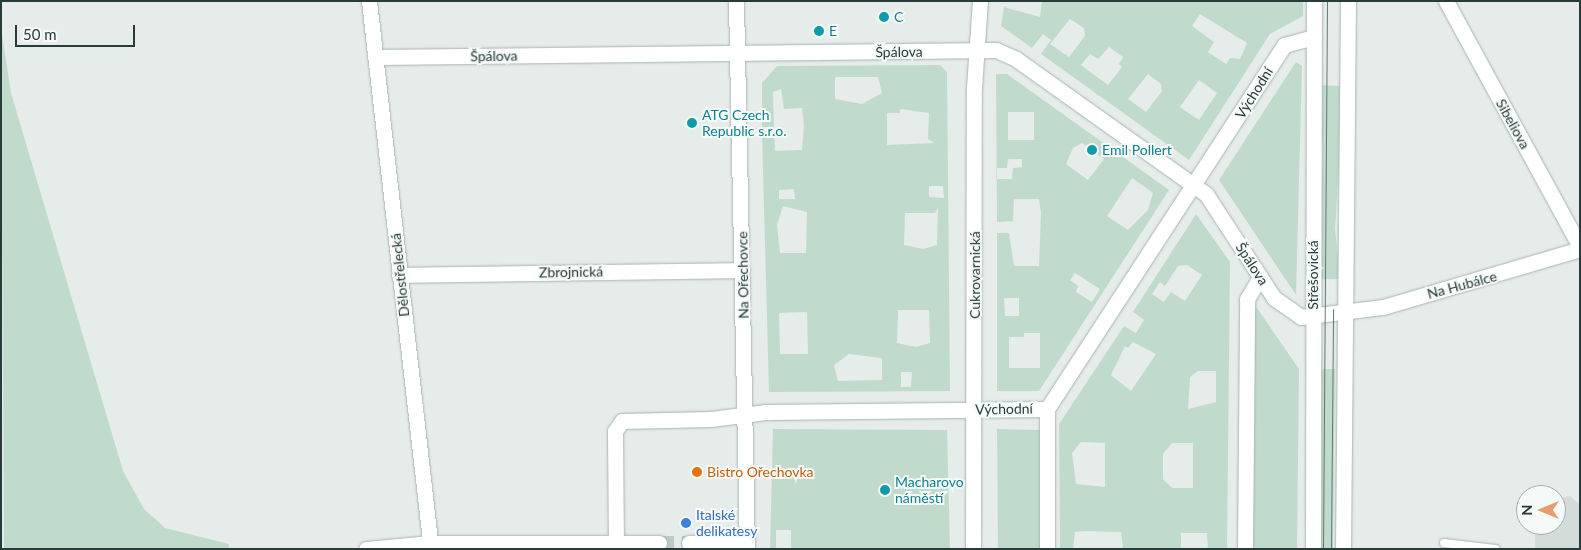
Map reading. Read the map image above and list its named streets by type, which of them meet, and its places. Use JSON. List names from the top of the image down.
{
  "streets": {
    "street": [
      "Špálova",
      "Východní",
      "Sibeliova",
      "Zbrojnická",
      "Dělostřelecká",
      "Na Ořechovce",
      "Cukrovarnická",
      "Střešovická",
      "Na Hubálce"
    ]
  },
  "crossings": [
    ["Špálova", "Východní"],
    ["Špálova", "Dělostřelecká"],
    ["Špálova", "Na Ořechovce"],
    ["Špálova", "Cukrovarnická"],
    ["Špálova", "Střešovická"],
    ["Špálova", "Na Hubálce"],
    ["Východní", "Na Ořechovce"],
    ["Východní", "Cukrovarnická"],
    ["Východní", "Střešovická"],
    ["Sibeliova", "Na Hubálce"],
    ["Zbrojnická", "Dělostřelecká"],
    ["Zbrojnická", "Na Ořechovce"],
    ["Střešovická", "Na Hubálce"]
  ],
  "places": [
    "C",
    "E",
    "ATG Czech Republic s.r.o.",
    "Emil Pollert",
    "Bistro Ořechovka",
    "Macharovo náměstí",
    "Italské delikatesy"
  ],
  "scale_bar": "50 m",
  "north": "left"
}
